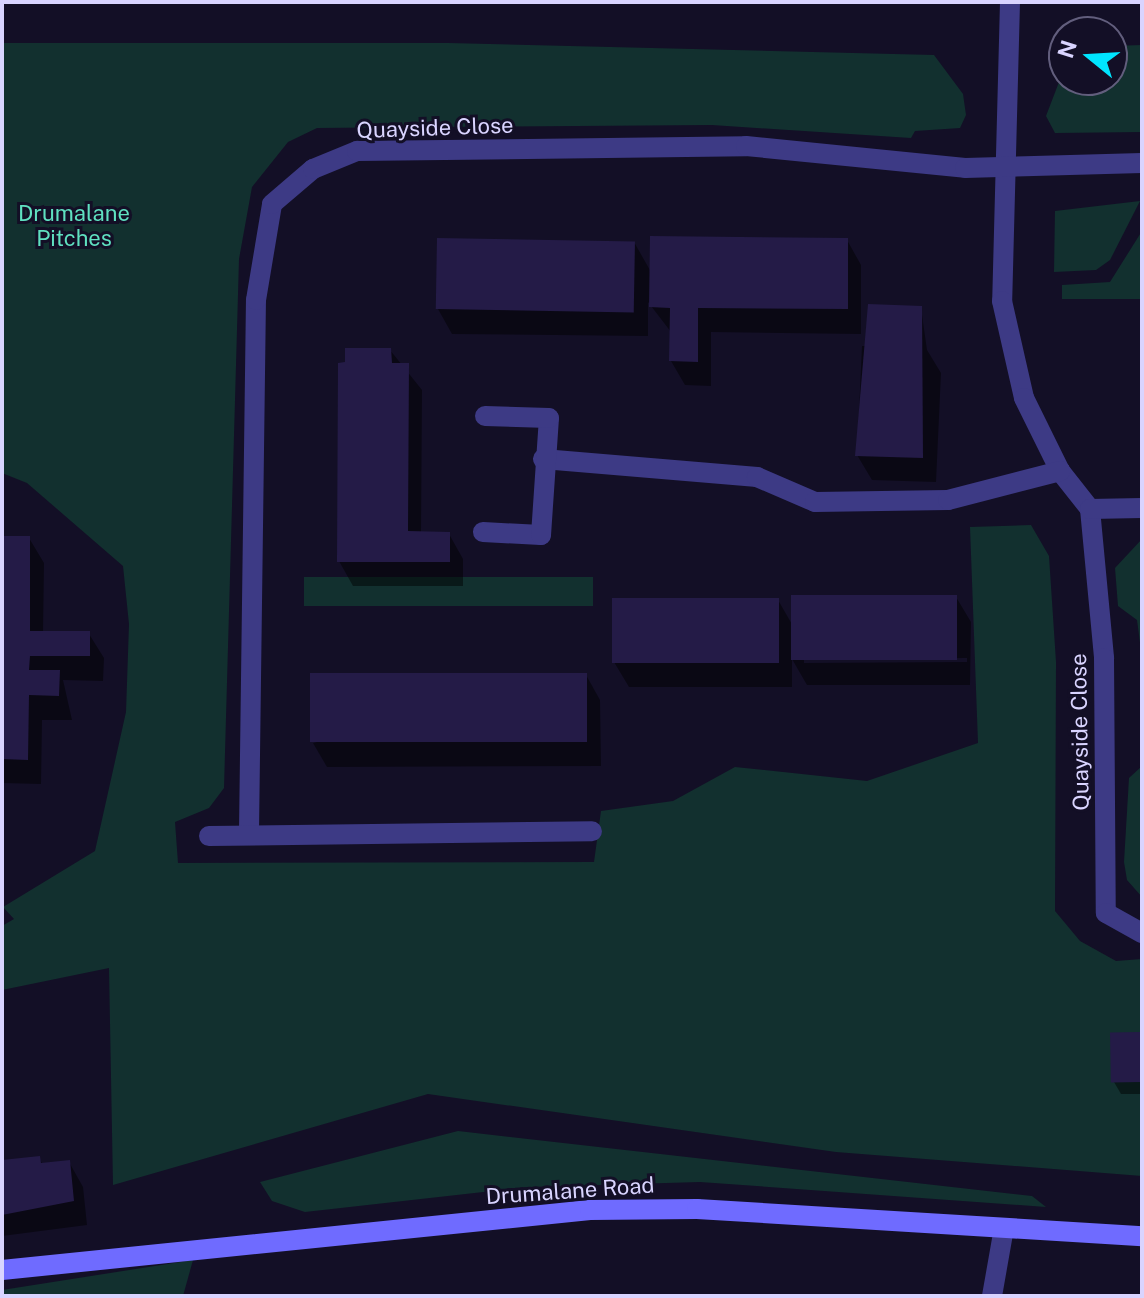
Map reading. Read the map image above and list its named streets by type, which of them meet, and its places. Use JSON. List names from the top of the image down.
{
  "streets": {
    "main road": ["Drumalane Road"],
    "street": ["Quayside Close"]
  },
  "parks": ["Drumalane Pitches"],
  "north": "left"
}
